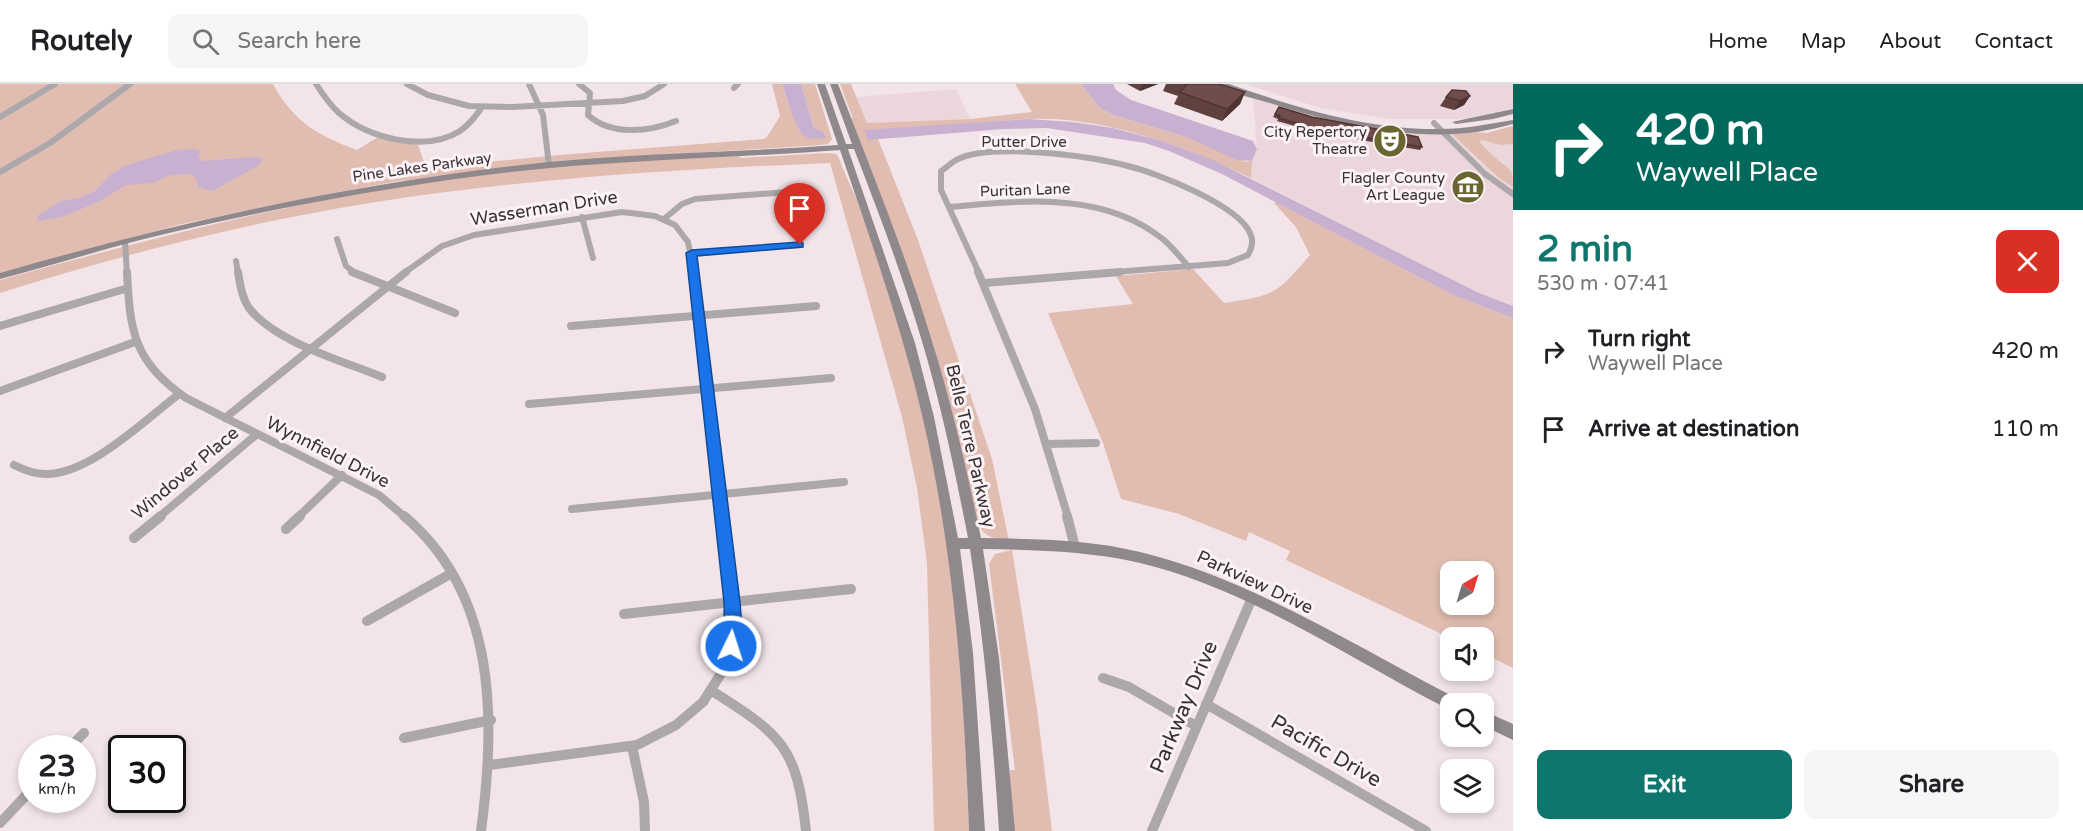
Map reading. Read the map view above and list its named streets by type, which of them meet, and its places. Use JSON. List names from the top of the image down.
{
  "streets": {
    "street": [
      "Putter Drive",
      "Pine Lakes Parkway",
      "Puritan Lane",
      "Wasserman Drive",
      "Belle Terre Parkway",
      "Wynnfield Drive",
      "Windover Place",
      "Parkview Drive",
      "Parkway Drive",
      "Pacific Drive"
    ]
  },
  "crossings": [
    ["Putter Drive", "Puritan Lane"],
    ["Putter Drive", "Parkview Drive"],
    ["Pine Lakes Parkway", "Belle Terre Parkway"],
    ["Pine Lakes Parkway", "Wynnfield Drive"],
    ["Wasserman Drive", "Wynnfield Drive"],
    ["Belle Terre Parkway", "Parkview Drive"],
    ["Wynnfield Drive", "Windover Place"],
    ["Parkview Drive", "Parkway Drive"],
    ["Parkway Drive", "Pacific Drive"]
  ],
  "places": {
    "theatre": ["City Repertory Theatre"],
    "museum": ["Flagler County Art League"]
  },
  "north": "top right",
  "page": {
    "header": "Routely",
    "search": "Search here",
    "nav": [
      "Home",
      "Map",
      "About",
      "Contact"
    ],
    "turn": ["420 m", "Waywell Place"],
    "heading": ["2 min", "530 m · 07:41"],
    "list": [
      {
        "name": "Turn right",
        "note": "Waywell Place",
        "value": "420 m"
      },
      {
        "name": "Arrive at destination",
        "value": "110 m"
      }
    ],
    "speed": "23 km/h",
    "limit": "30",
    "buttons": ["Exit", "Share"]
  }
}
